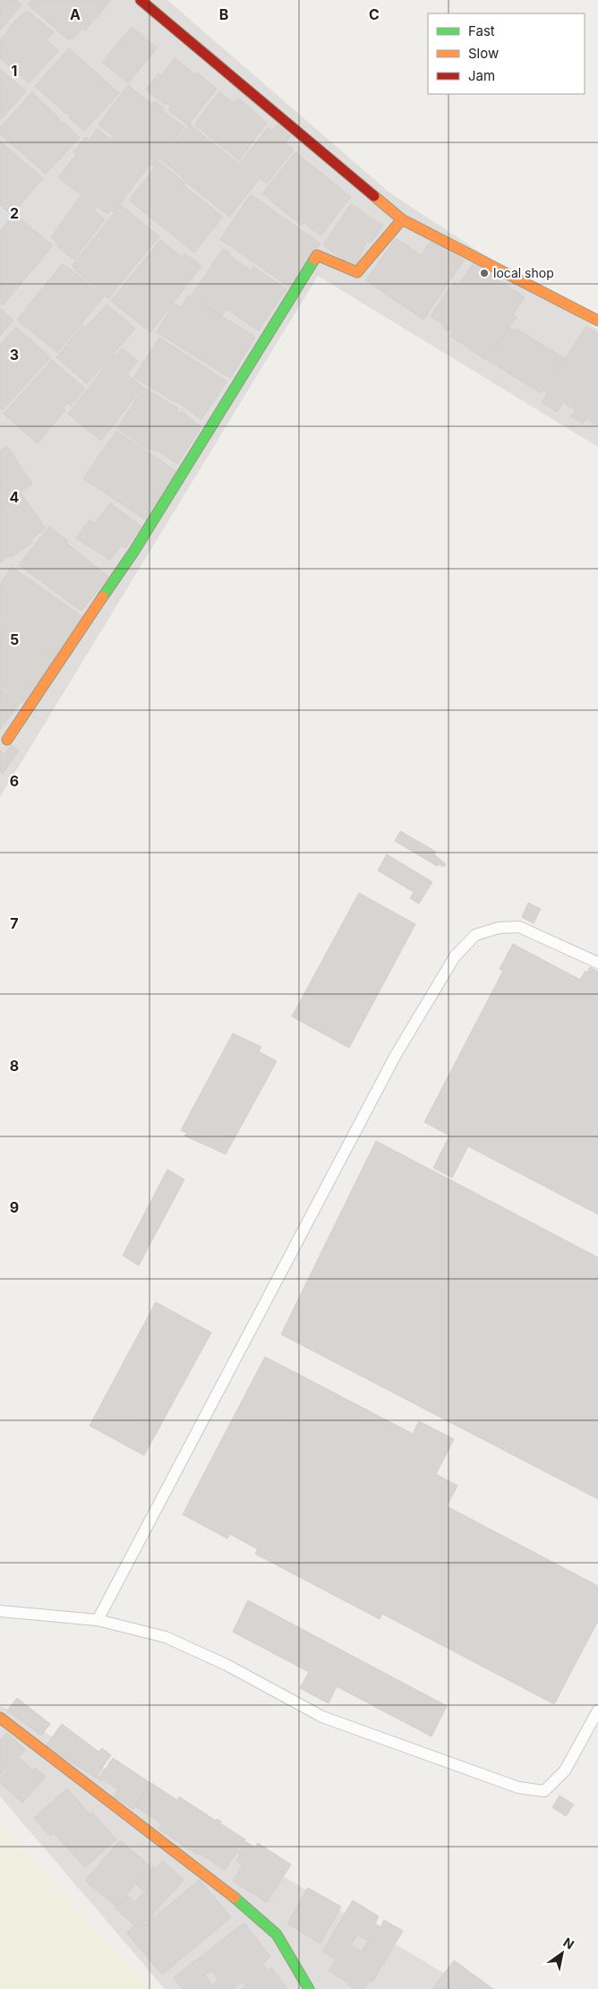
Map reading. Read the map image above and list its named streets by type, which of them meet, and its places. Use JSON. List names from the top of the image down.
{
  "places": ["local shop"],
  "legend": ["Fast", "Slow", "Jam"],
  "north": "top right",
  "grid": {
    "columns": ["A", "B", "C"],
    "rows": [
      "1",
      "2",
      "3",
      "4",
      "5",
      "6",
      "7",
      "8",
      "9"
    ]
  }
}
